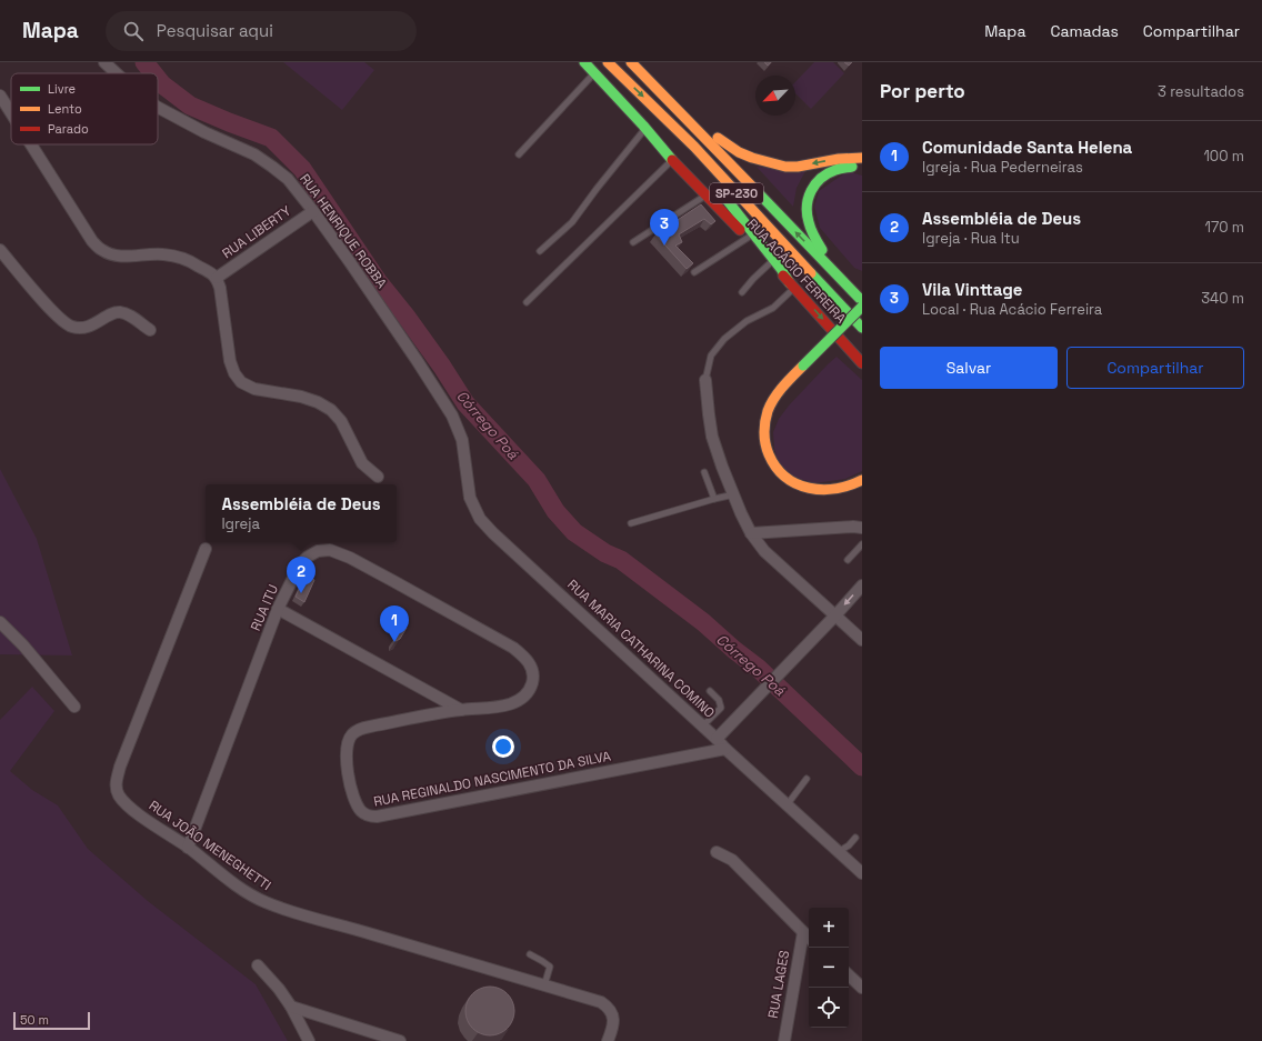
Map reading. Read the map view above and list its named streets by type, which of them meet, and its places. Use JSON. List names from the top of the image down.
{
  "streets": {
    "main road": ["SP-230", "RUA ACÁCIO FERREIRA"],
    "street": [
      "RUA HENRIQUE ROBBA",
      "RUA LIBERTY",
      "RUA ITU",
      "RUA MARIA CATHARINA COMINO",
      "RUA REGINALDO NASCIMENTO DA SILVA",
      "RUA JOÃO MENEGHETTI",
      "RUA LAGES"
    ]
  },
  "crossings": [
    ["RUA HENRIQUE ROBBA", "RUA LIBERTY"],
    ["RUA HENRIQUE ROBBA", "RUA MARIA CATHARINA COMINO"],
    ["RUA ITU", "RUA REGINALDO NASCIMENTO DA SILVA"],
    ["RUA ITU", "RUA JOÃO MENEGHETTI"],
    ["RUA MARIA CATHARINA COMINO", "RUA REGINALDO NASCIMENTO DA SILVA"]
  ],
  "water": ["Córrego Poá"],
  "legend": ["Livre", "Lento", "Parado"],
  "scale_bar": "50 m",
  "north": "bottom left",
  "page": {
    "header": "Mapa",
    "search": "Pesquisar aqui",
    "nav": ["Mapa", "Camadas", "Compartilhar"],
    "heading": ["Por perto", "3 resultados"],
    "list": [
      {
        "mark": "1",
        "name": "Comunidade Santa Helena",
        "note": "Igreja · Rua Pederneiras",
        "value": "100 m"
      },
      {
        "mark": "2",
        "name": "Assembléia de Deus",
        "note": "Igreja · Rua Itu",
        "value": "170 m"
      },
      {
        "mark": "3",
        "name": "Vila Vinttage",
        "note": "Local · Rua Acácio Ferreira",
        "value": "340 m"
      }
    ],
    "pins": ["3", "2", "1"],
    "buttons": ["Salvar", "Compartilhar"],
    "popup": ["Assembléia de Deus", "Igreja"],
    "map_buttons": ["+", "−"],
    "scale": "50 m"
  }
}
